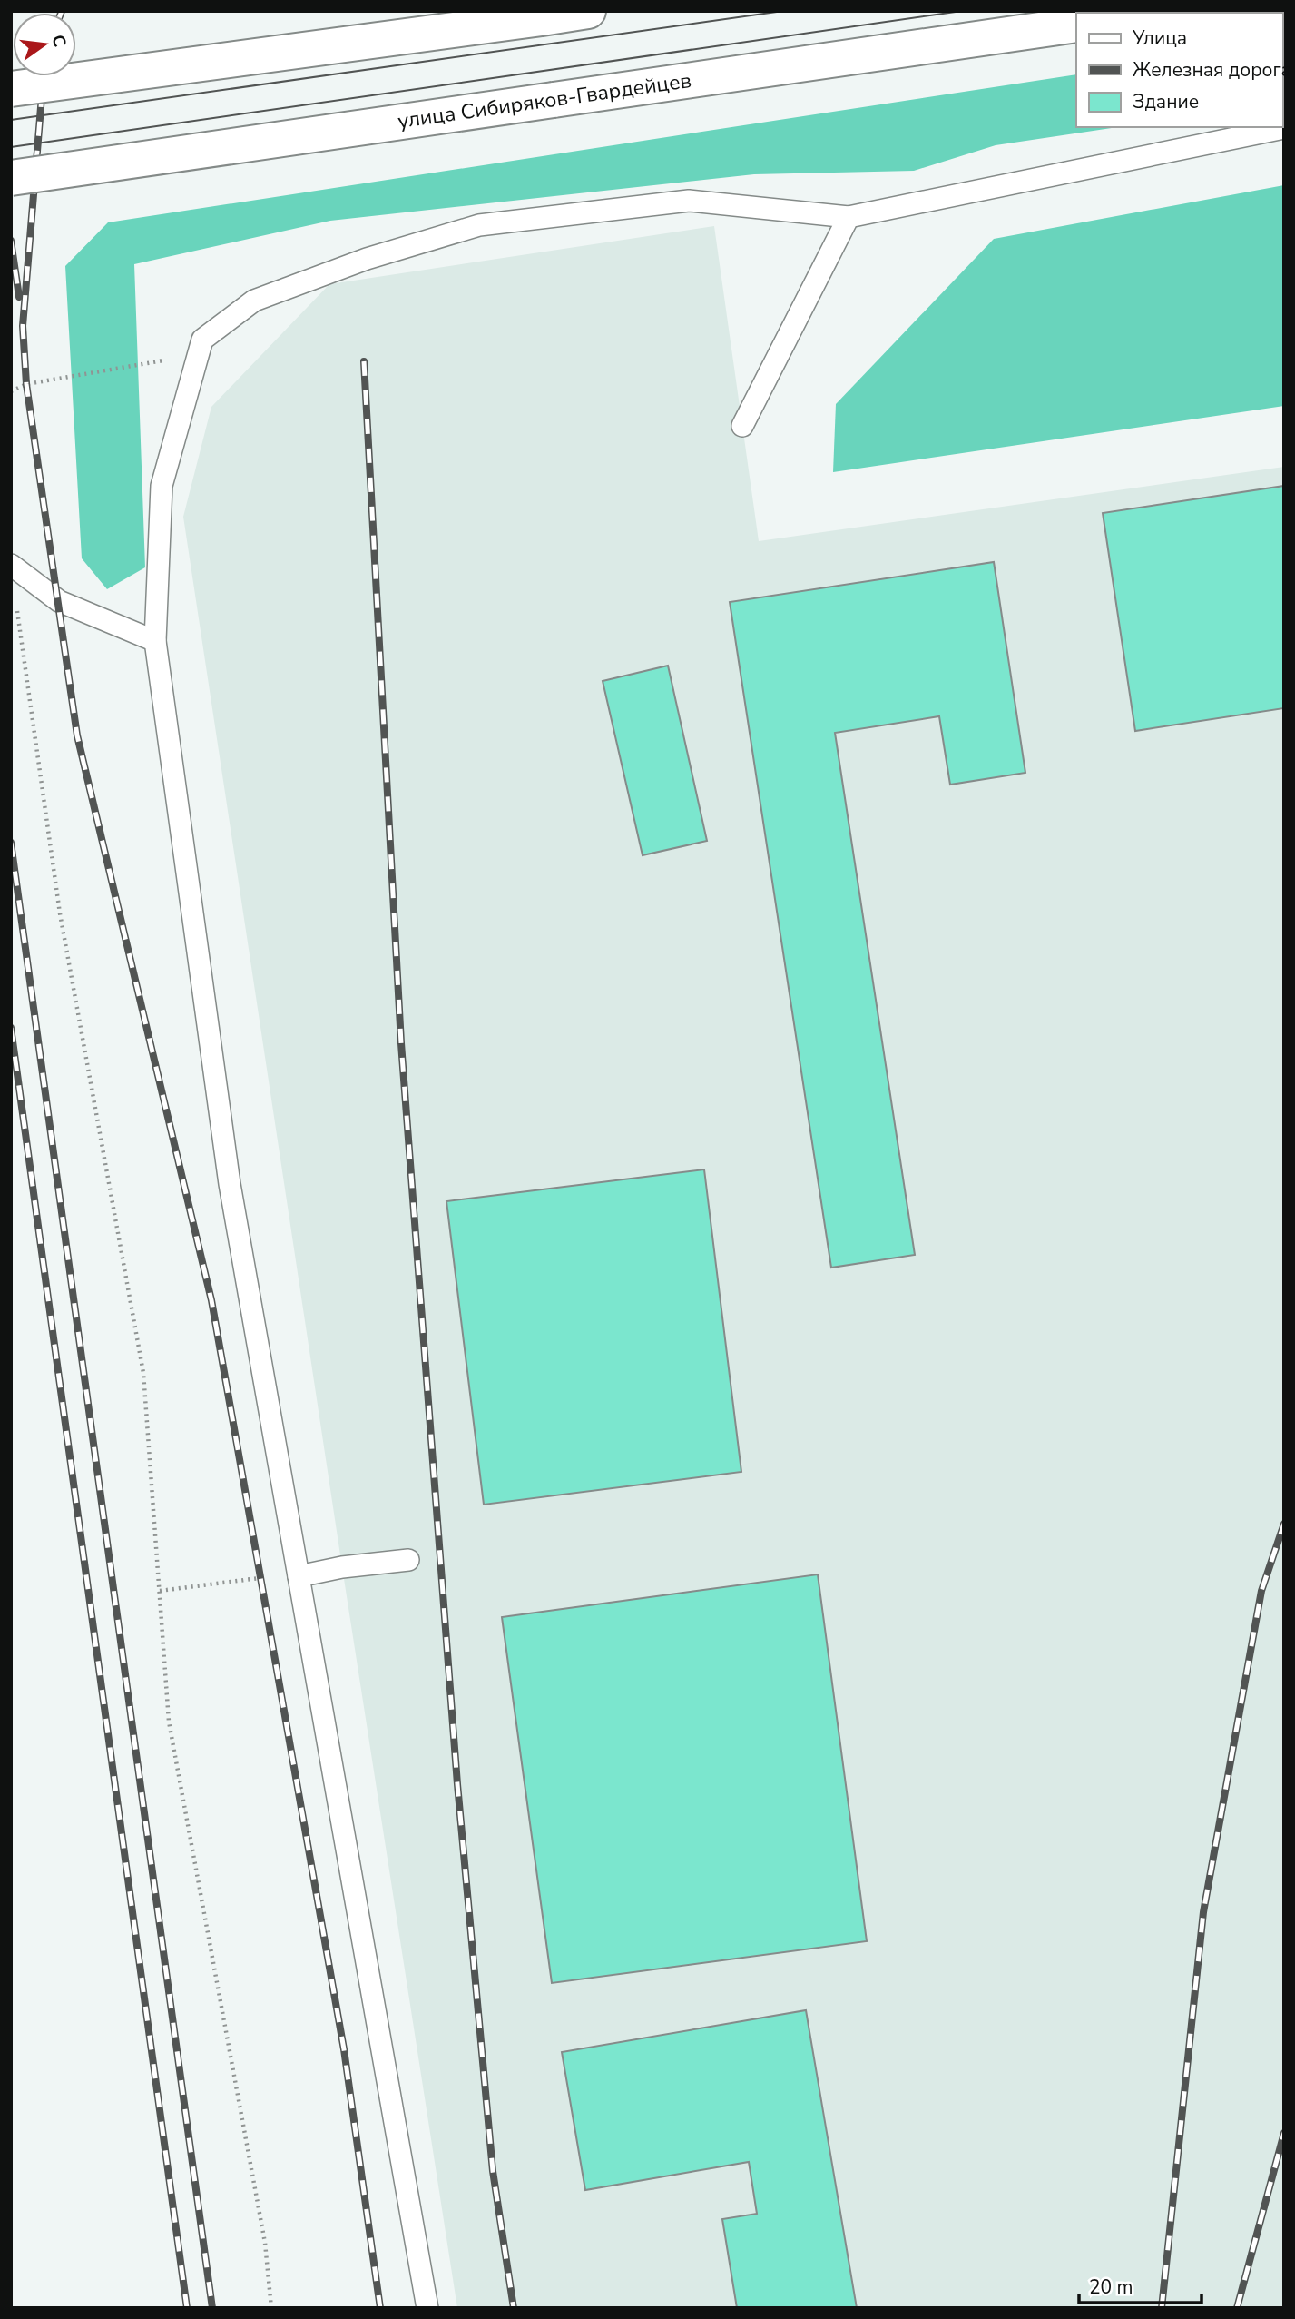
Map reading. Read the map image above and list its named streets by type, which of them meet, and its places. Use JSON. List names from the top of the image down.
{
  "streets": {
    "main road": ["улица Сибиряков-Гвардейцев"]
  },
  "legend": ["Улица", "Железная дорога", "Здание"],
  "scale_bar": "20 m",
  "north": "right"
}
